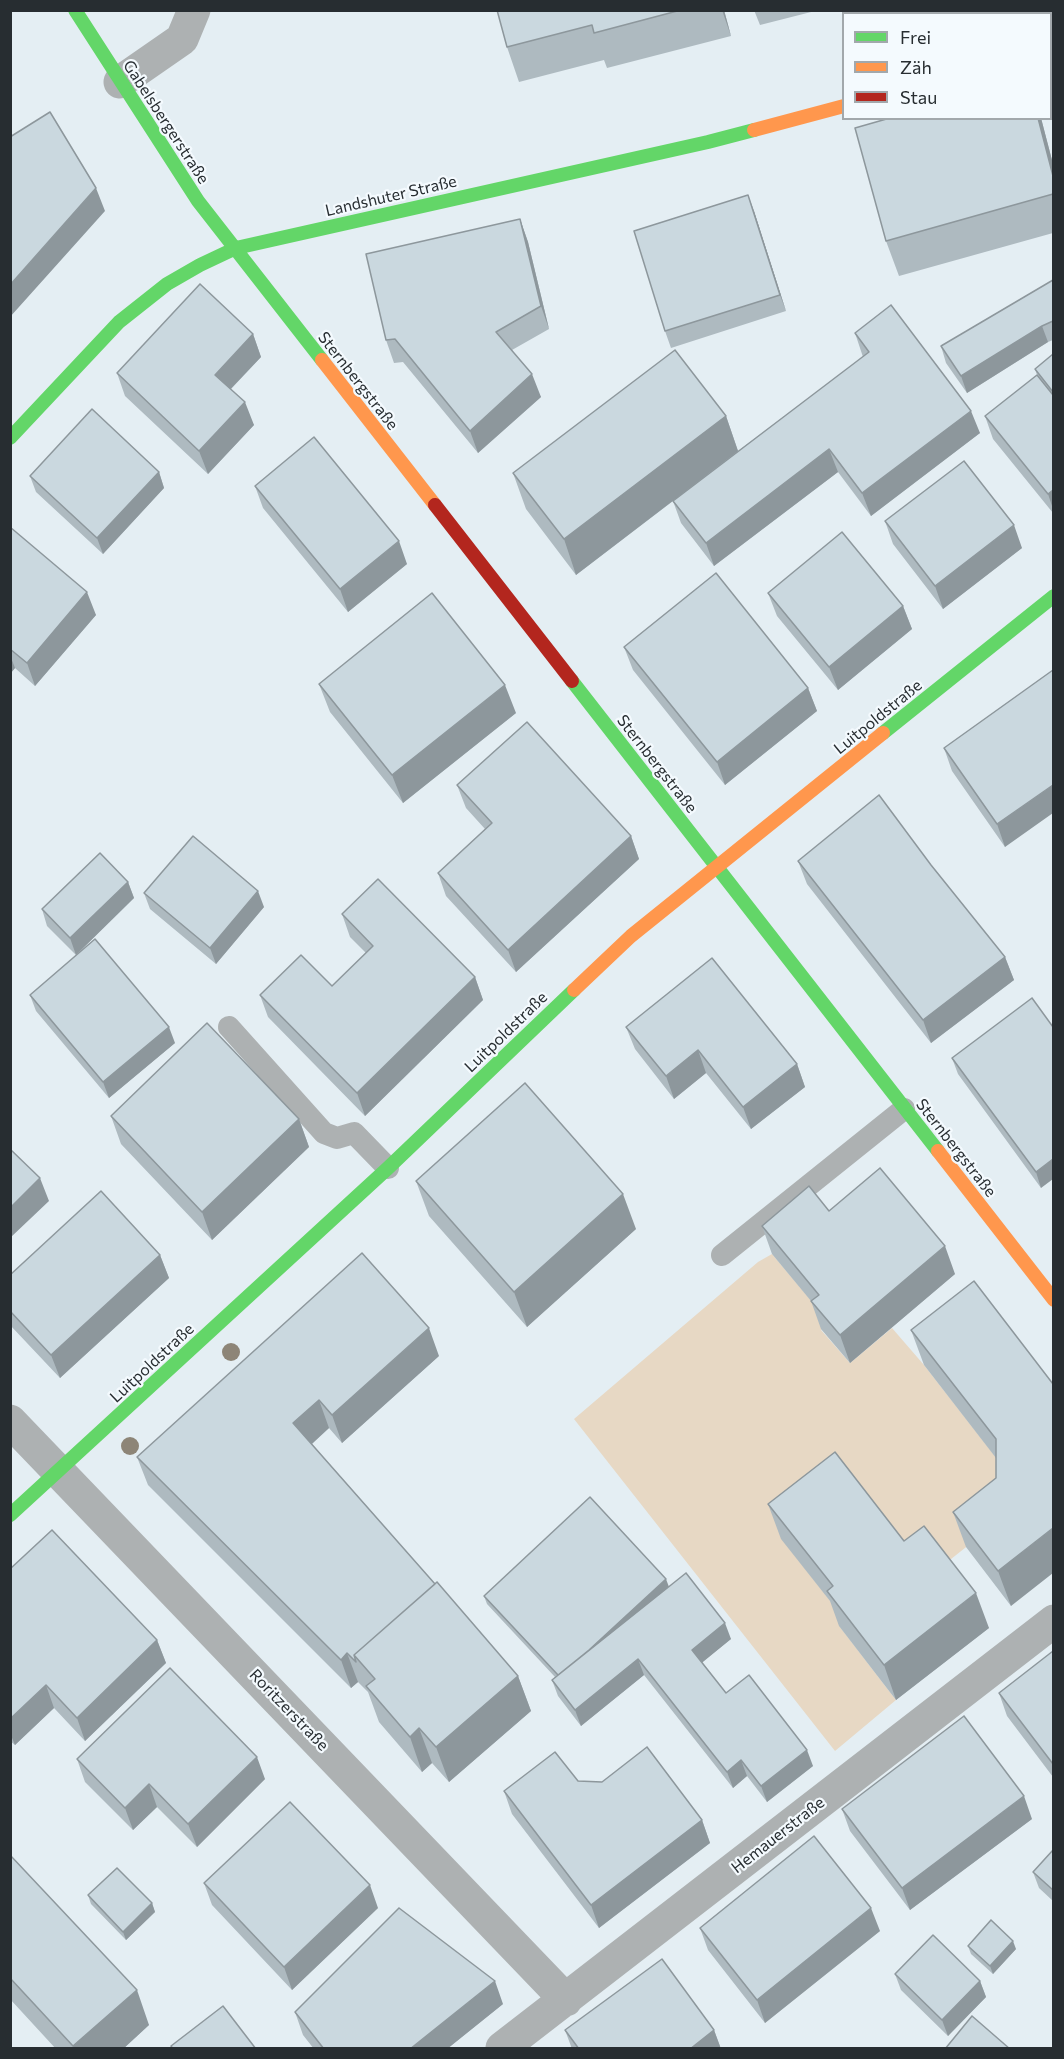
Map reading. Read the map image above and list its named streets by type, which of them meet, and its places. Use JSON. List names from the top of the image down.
{
  "streets": {
    "street": [
      "Gabelsbergerstraße",
      "Landshuter Straße",
      "Sternbergstraße",
      "Luitpoldstraße",
      "Roritzerstraße",
      "Hemauerstraße"
    ]
  },
  "crossings": [
    ["Gabelsbergerstraße", "Landshuter Straße"],
    ["Gabelsbergerstraße", "Sternbergstraße"],
    ["Landshuter Straße", "Sternbergstraße"],
    ["Sternbergstraße", "Luitpoldstraße"],
    ["Luitpoldstraße", "Roritzerstraße"],
    ["Roritzerstraße", "Hemauerstraße"]
  ],
  "legend": ["Frei", "Zäh", "Stau"]
}
